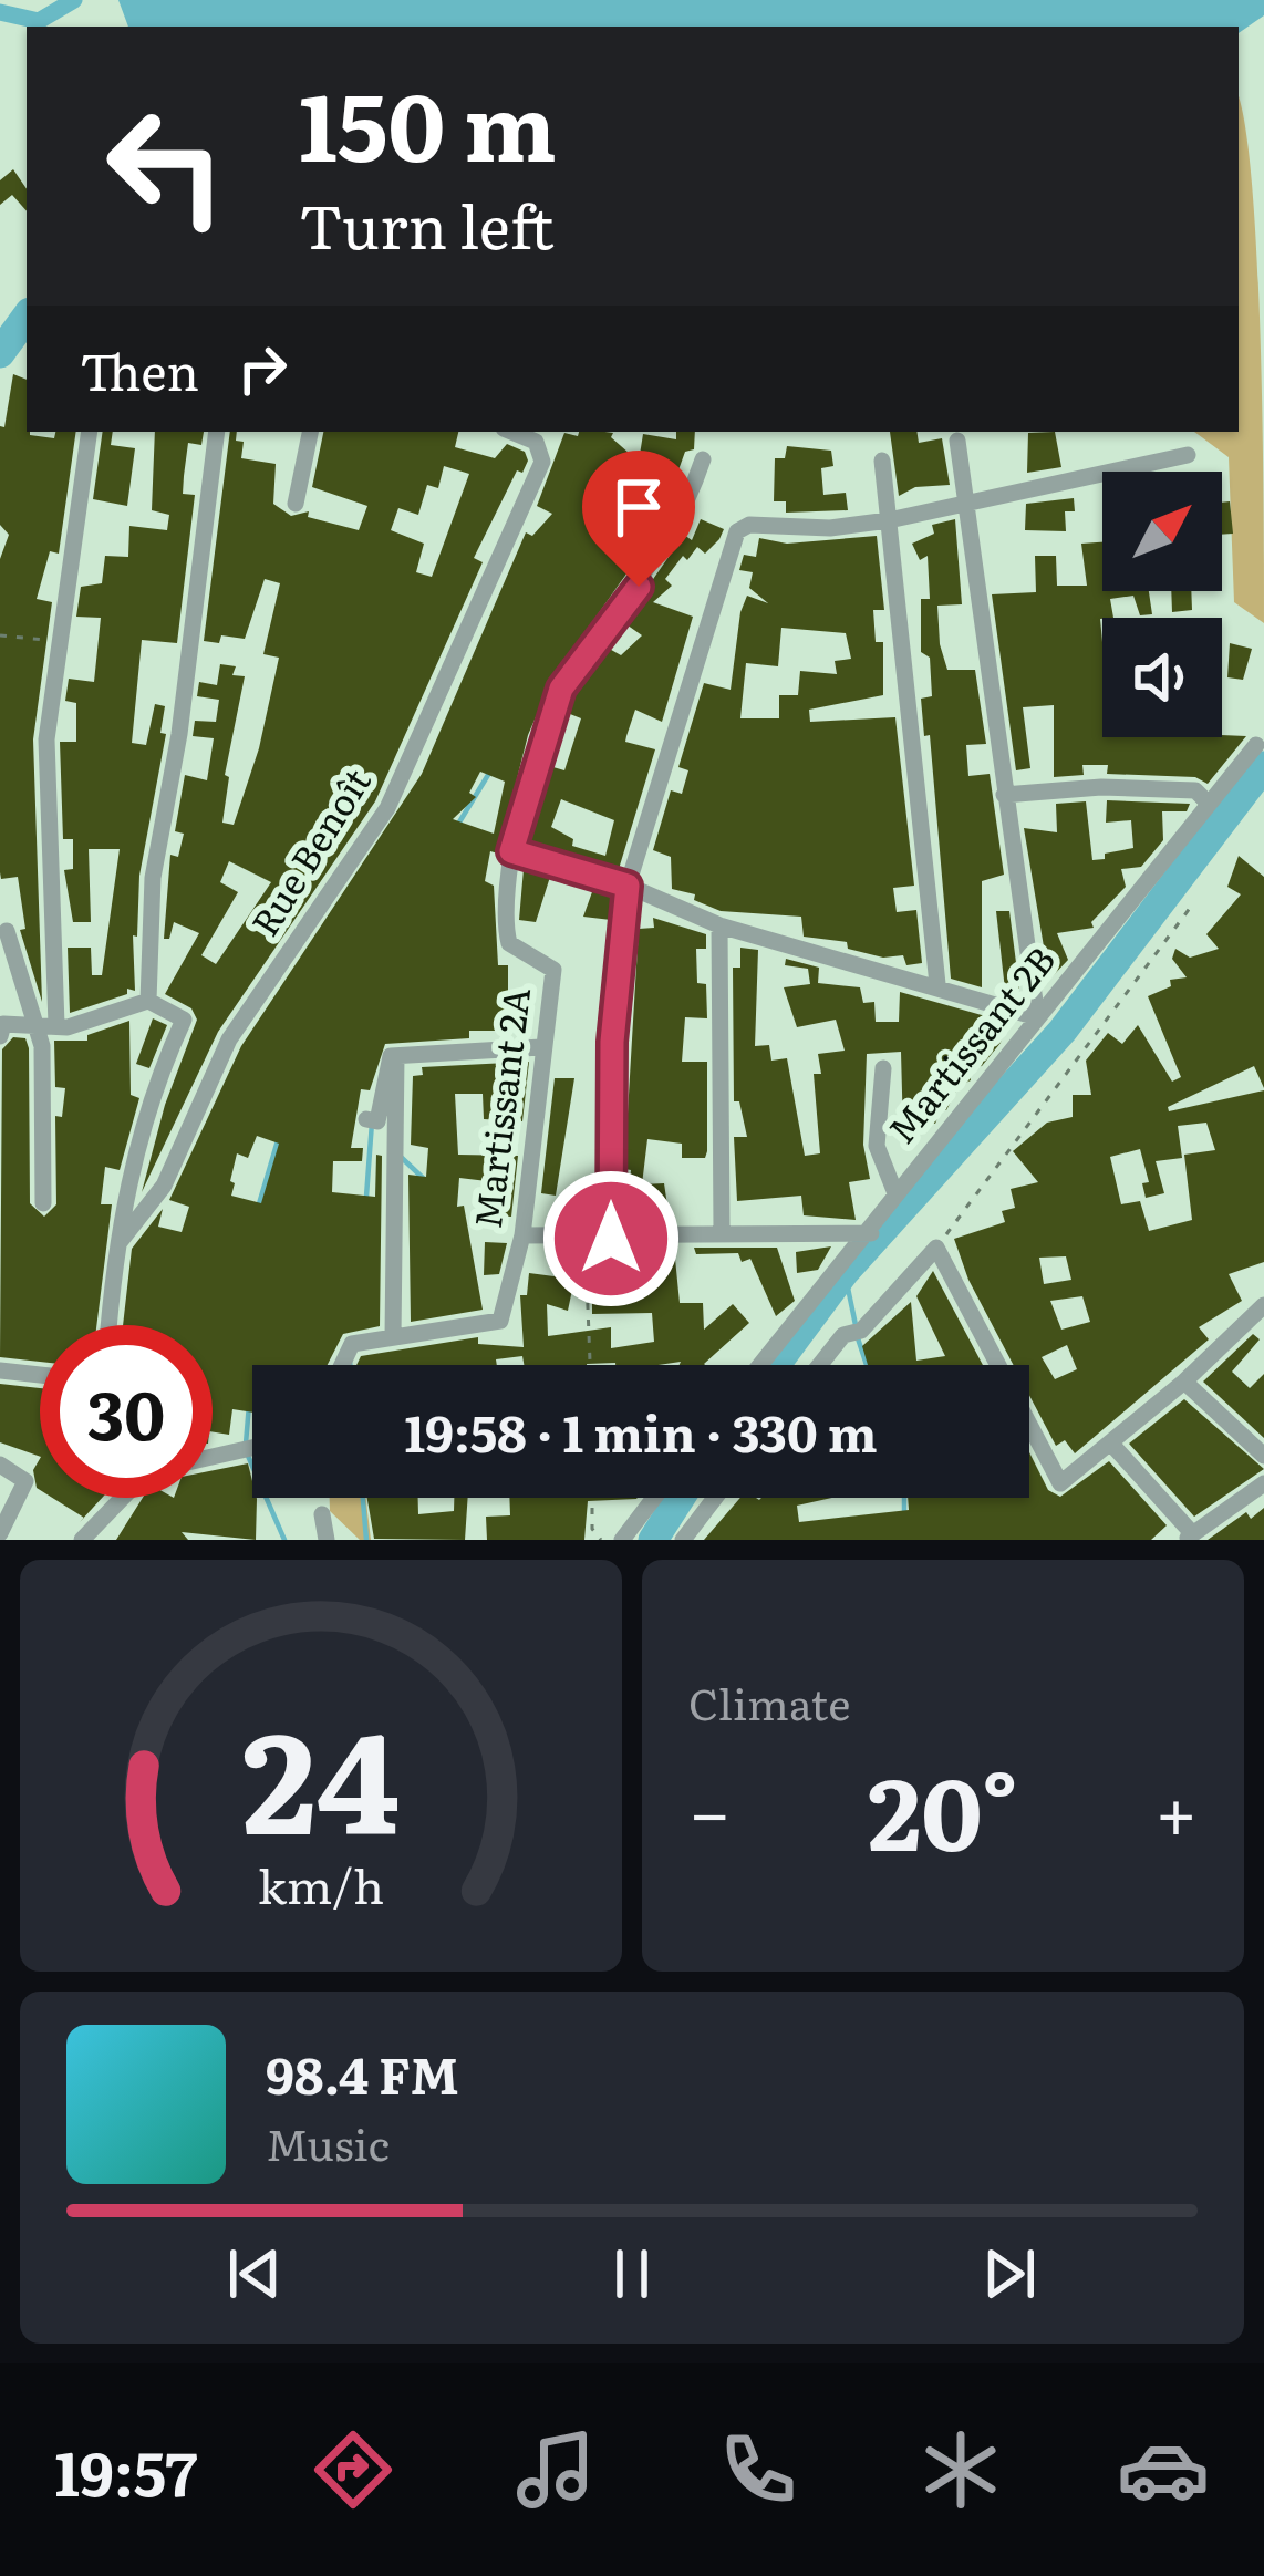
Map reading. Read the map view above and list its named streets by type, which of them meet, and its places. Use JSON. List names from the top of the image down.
{
  "streets": {
    "street": ["Rue Benoît", "Martissant 2B", "Martissant 2A"]
  },
  "north": "top right",
  "page": {
    "turn": ["150 m", "Turn left"],
    "then": "Then",
    "limit": "30",
    "trip": "19:58 · 1 min · 330 m",
    "tile": "Climate",
    "heat": ["−", "20°", "+"],
    "song": ["98.4 FM", "Music"],
    "tabs": "19:57",
    "gauge": ["24", "km/h"]
  }
}
